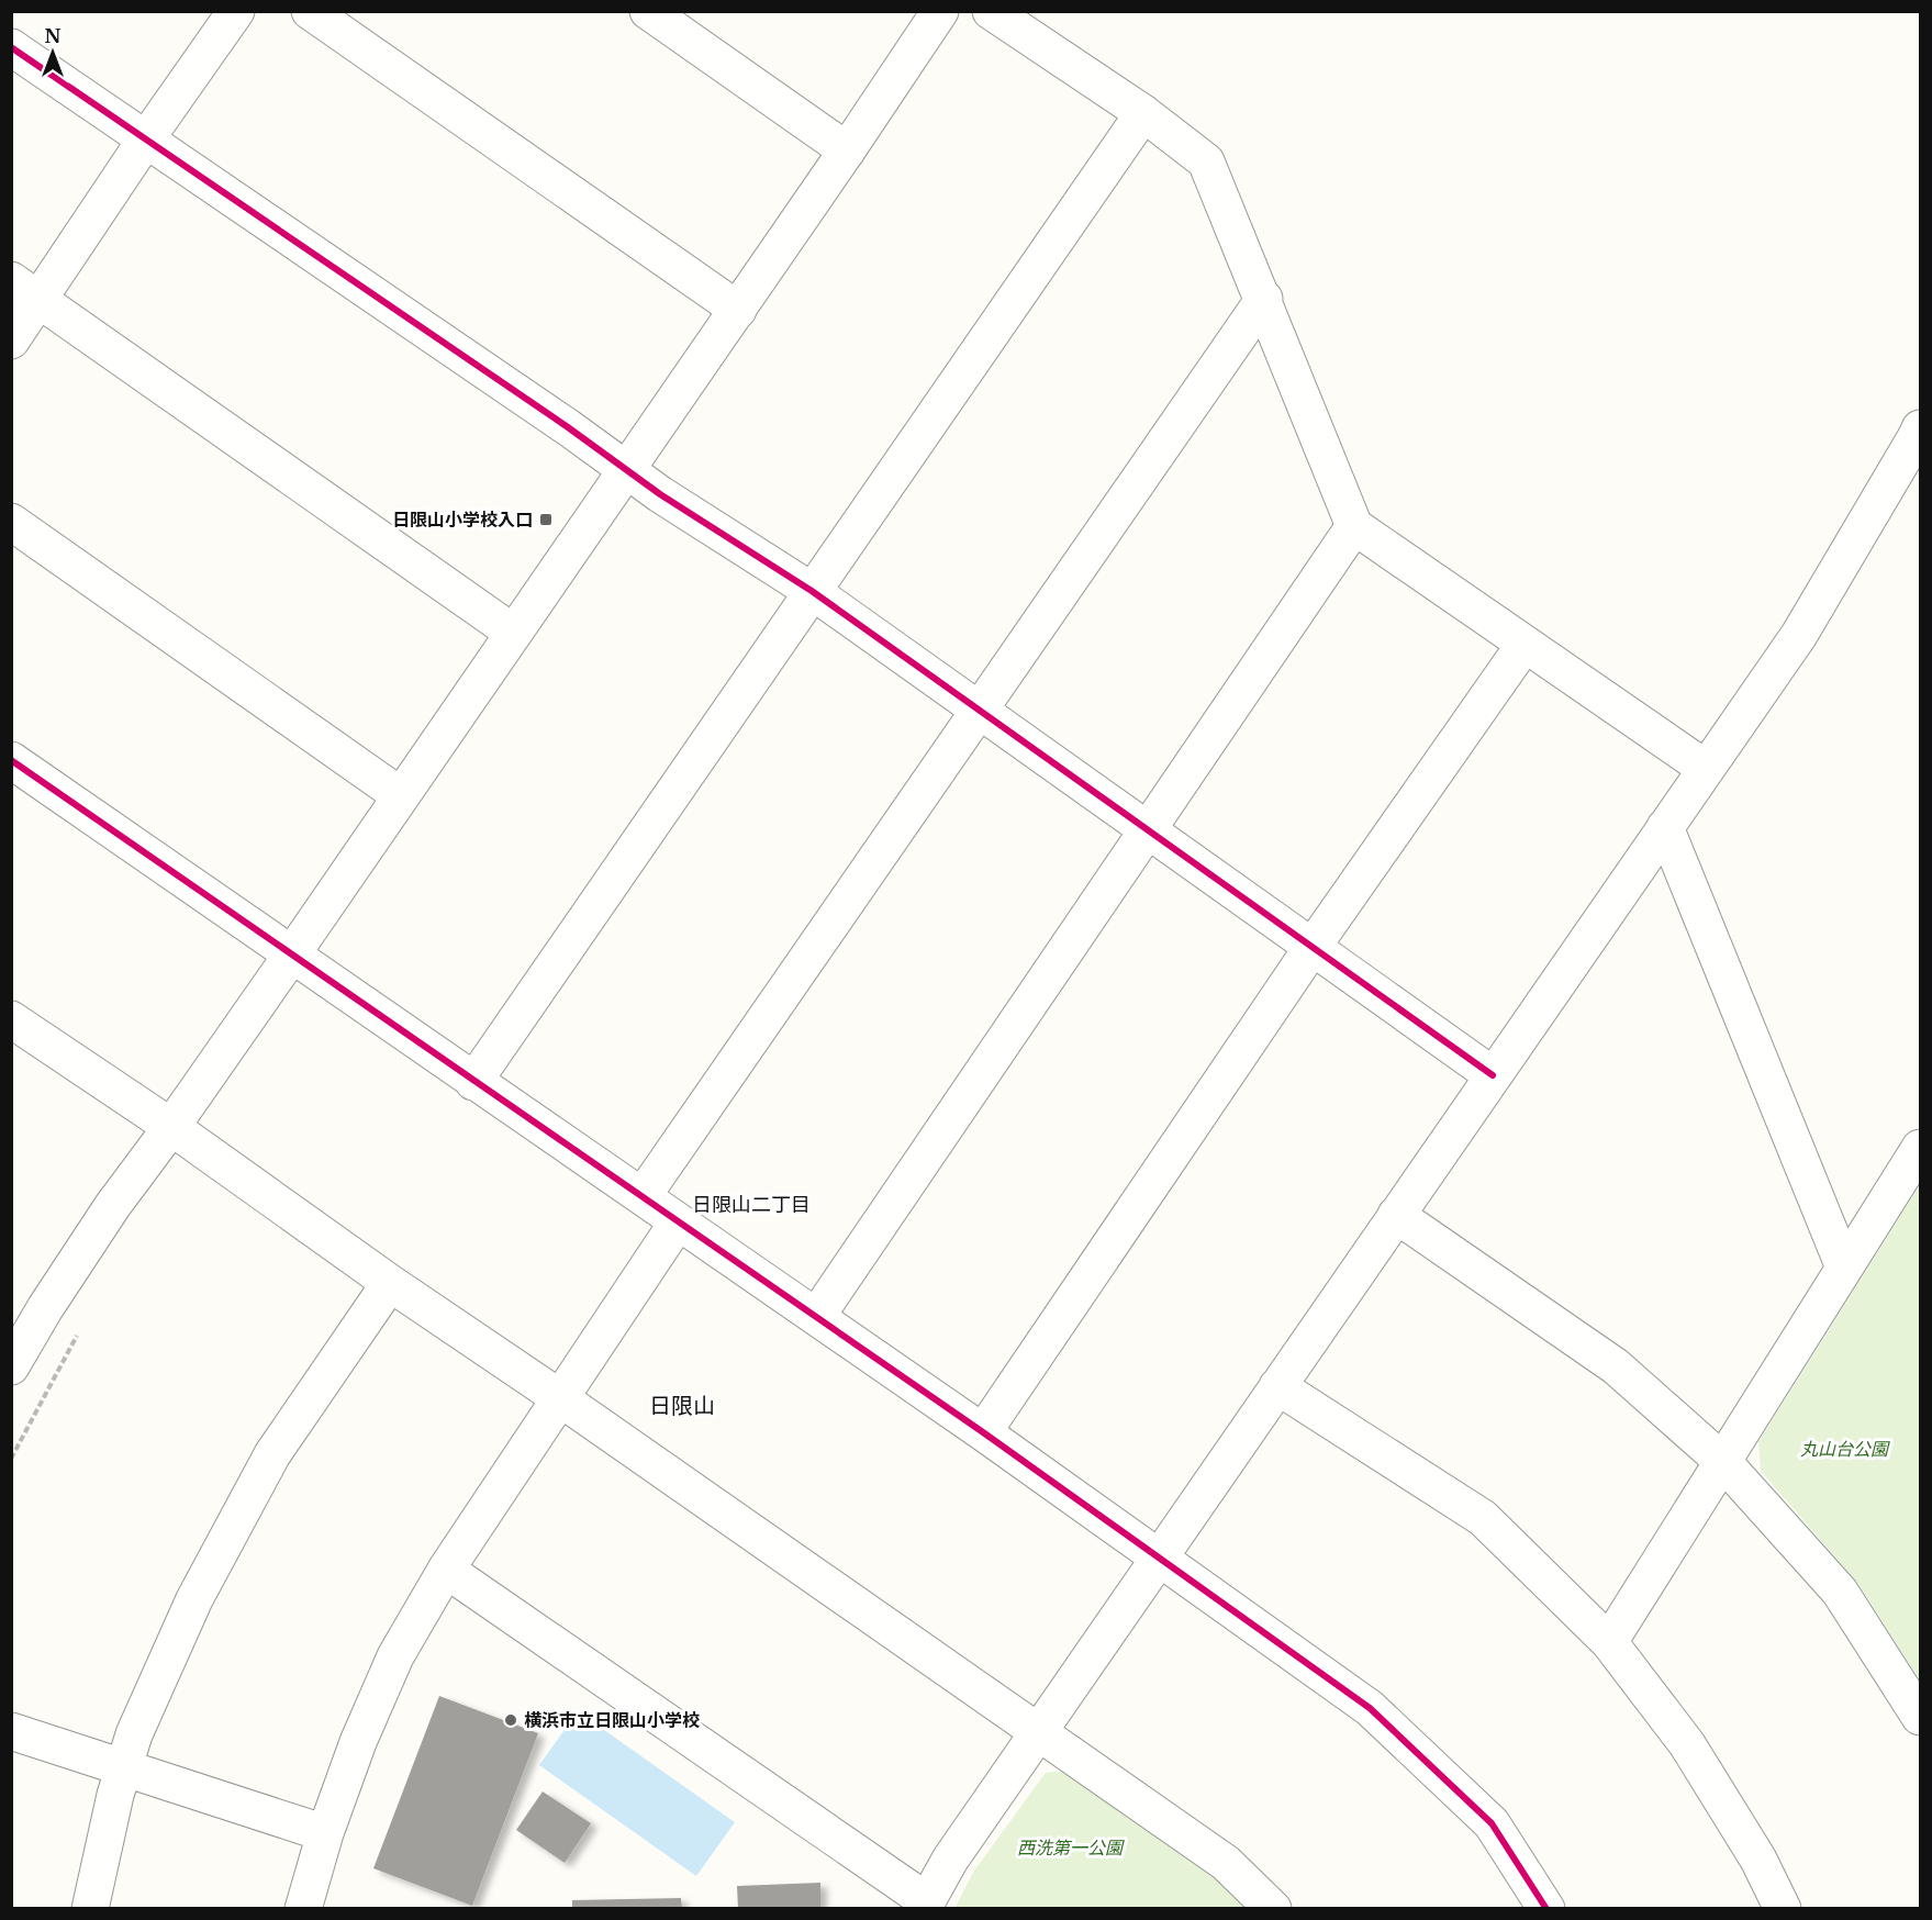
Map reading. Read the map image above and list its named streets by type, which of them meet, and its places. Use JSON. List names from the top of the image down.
{
  "districts": ["日限山二丁目", "日限山"],
  "parks": ["丸山台公園", "西洗第一公園"],
  "places": {
    "transit": ["日限山小学校入口"],
    "other": ["横浜市立日限山小学校"]
  },
  "north": "top"
}
